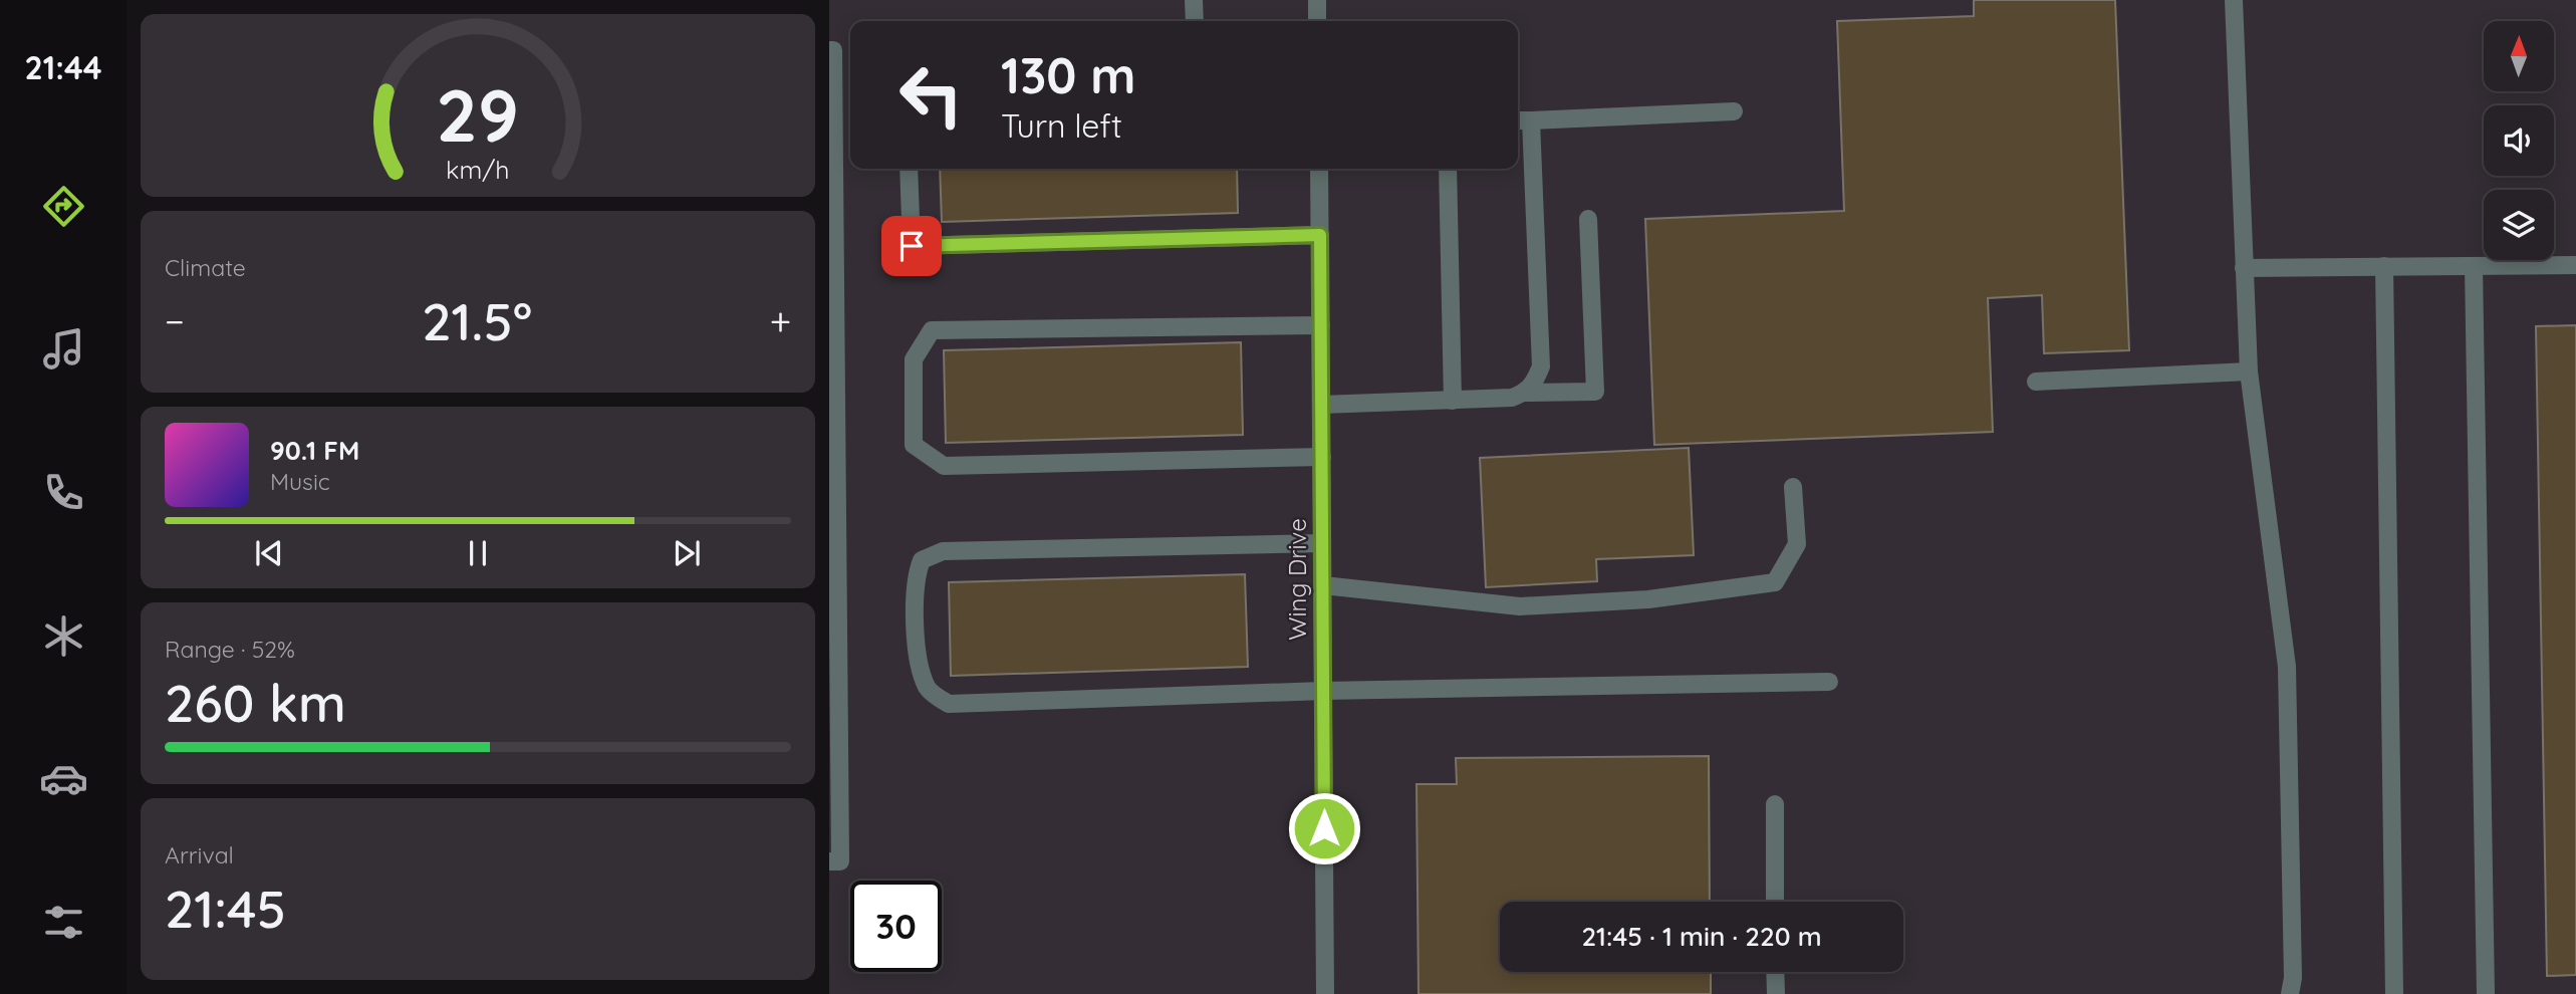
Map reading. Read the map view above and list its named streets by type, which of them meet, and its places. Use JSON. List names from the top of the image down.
{
  "streets": {
    "street": ["Wing Drive"]
  },
  "north": "top",
  "page": {
    "tabs": "21:44",
    "turn": ["130 m", "Turn left"],
    "tile": [
      "Climate",
      ["Range · 52%", "260 km"],
      ["Arrival", "21:45"]
    ],
    "heat": ["−", "21.5°", "+"],
    "song": ["90.1 FM", "Music"],
    "limit": "30",
    "trip": "21:45 · 1 min · 220 m",
    "gauge": ["29", "km/h"]
  }
}
